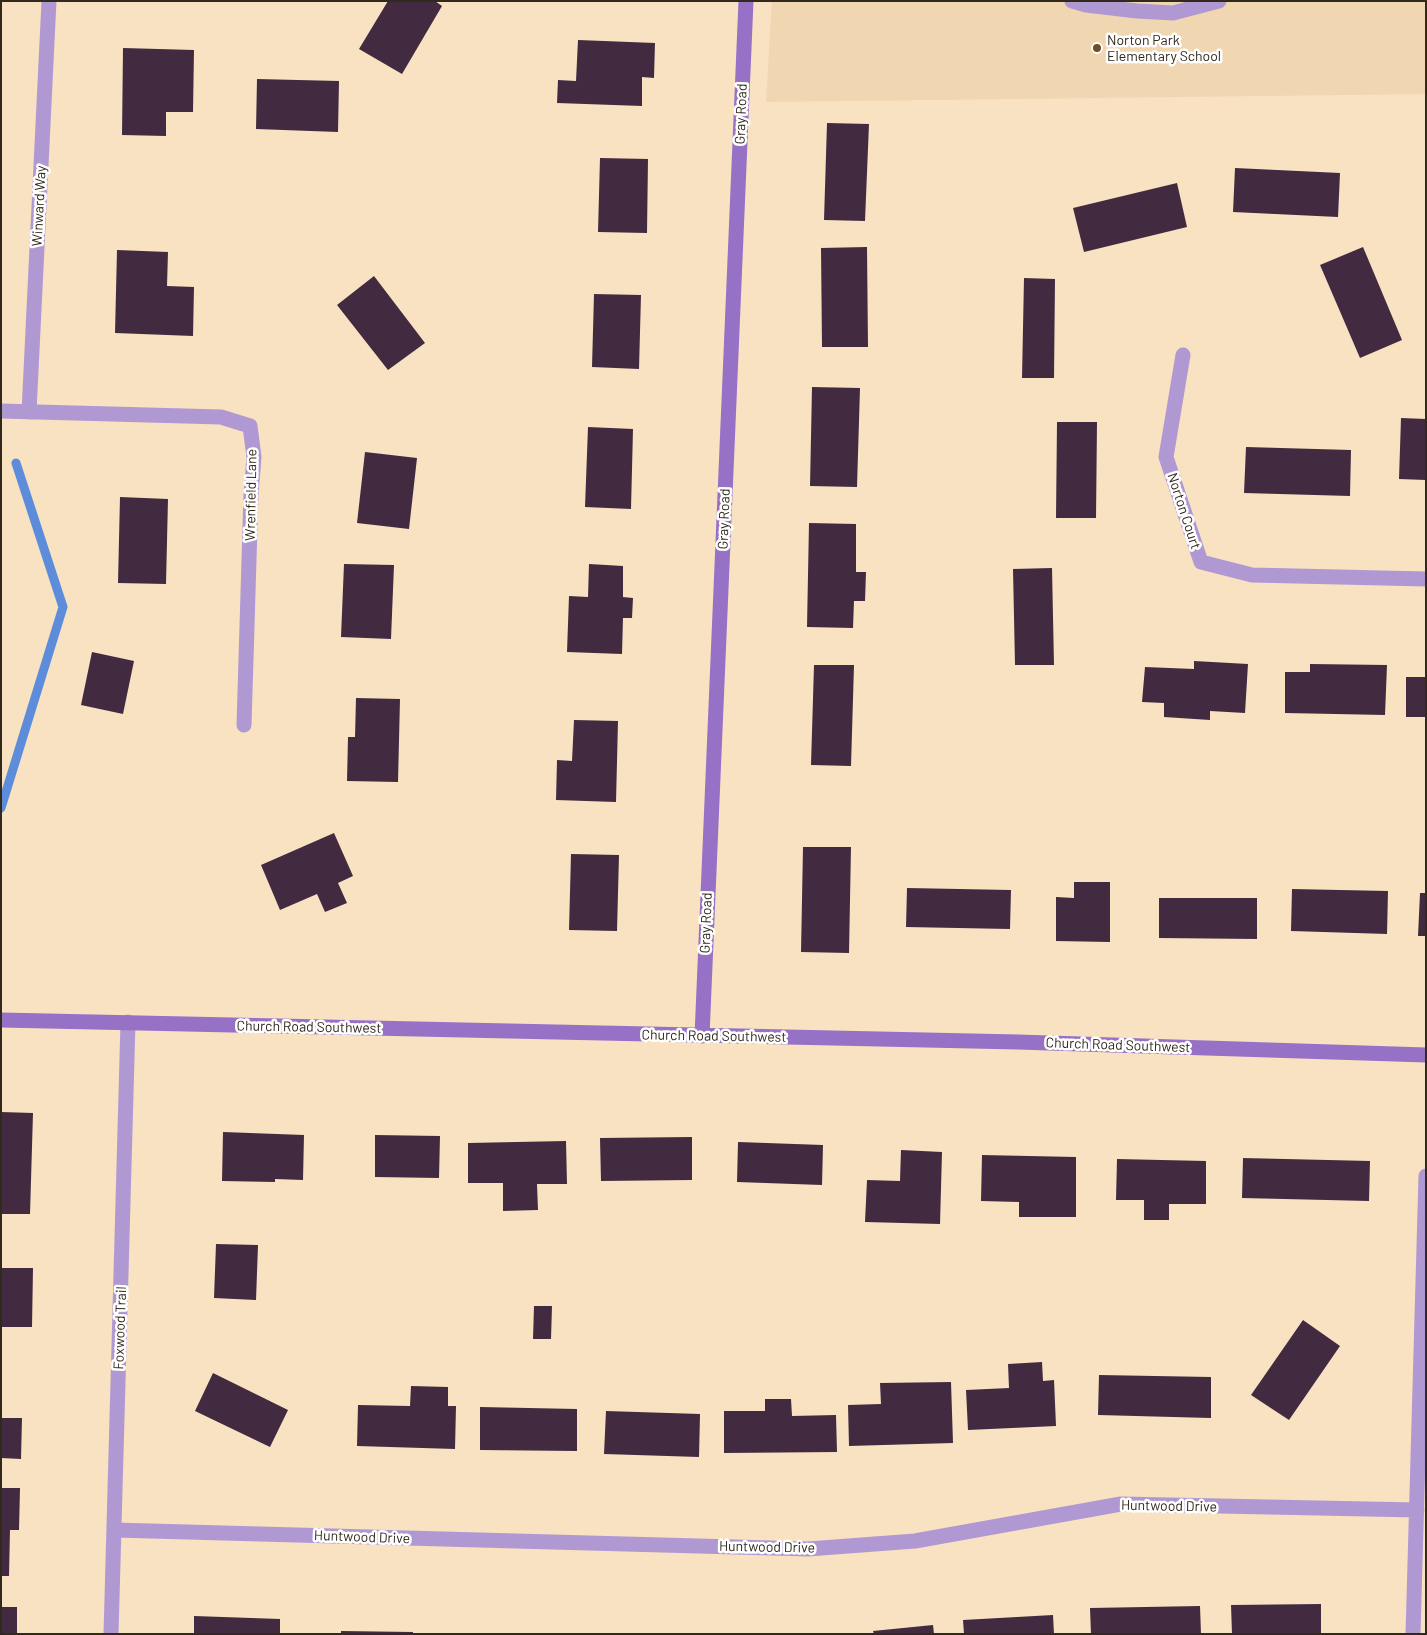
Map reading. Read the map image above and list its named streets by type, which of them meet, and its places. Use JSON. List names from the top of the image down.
{
  "streets": {
    "street": [
      "Gray Road",
      "Winward Way",
      "Wrenfield Lane",
      "Norton Court",
      "Church Road Southwest",
      "Foxwood Trail",
      "Huntwood Drive"
    ]
  },
  "crossings": [
    ["Gray Road", "Church Road Southwest"],
    ["Winward Way", "Wrenfield Lane"],
    ["Church Road Southwest", "Foxwood Trail"],
    ["Foxwood Trail", "Huntwood Drive"]
  ],
  "places": ["Norton Park Elementary School"]
}
